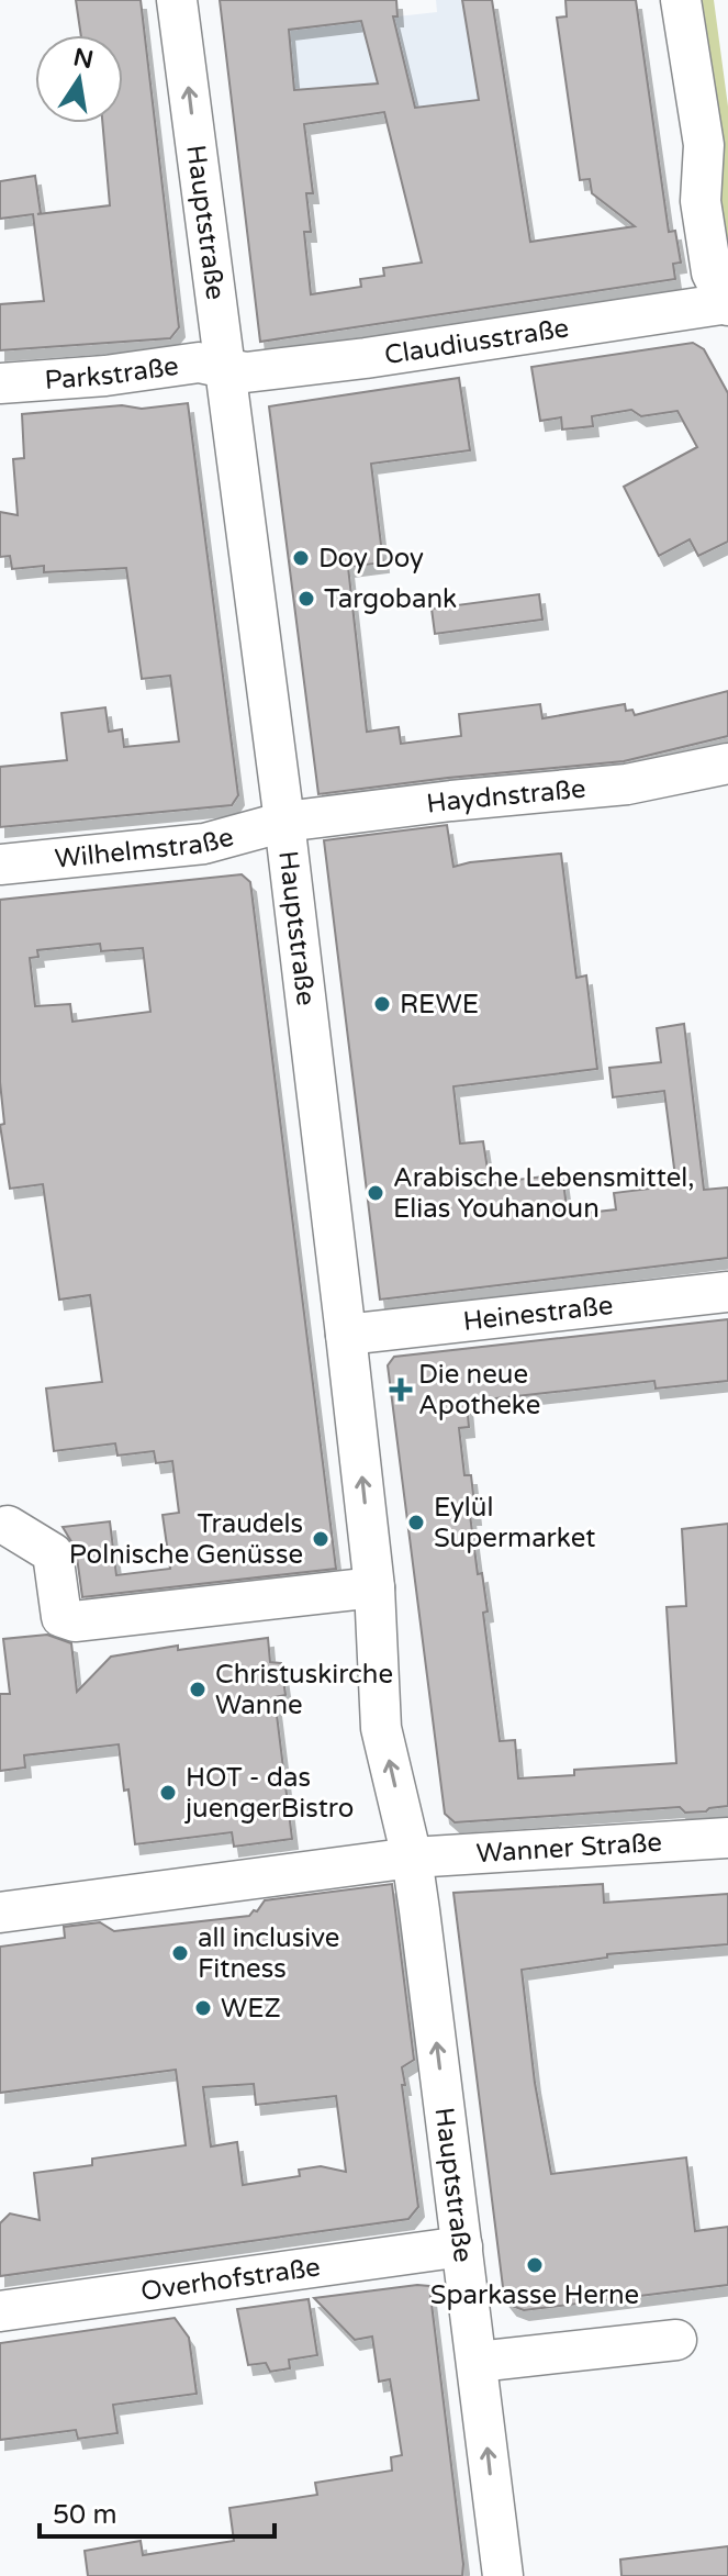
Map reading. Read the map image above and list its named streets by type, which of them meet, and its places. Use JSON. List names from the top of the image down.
{
  "streets": {
    "street": [
      "Hauptstraße",
      "Claudiusstraße",
      "Parkstraße",
      "Haydnstraße",
      "Wilhelmstraße",
      "Heinestraße",
      "Wanner Straße",
      "Overhofstraße"
    ]
  },
  "crossings": [
    ["Hauptstraße", "Claudiusstraße"],
    ["Hauptstraße", "Parkstraße"],
    ["Hauptstraße", "Haydnstraße"],
    ["Hauptstraße", "Wilhelmstraße"],
    ["Hauptstraße", "Heinestraße"],
    ["Hauptstraße", "Wanner Straße"],
    ["Hauptstraße", "Overhofstraße"],
    ["Claudiusstraße", "Parkstraße"],
    ["Haydnstraße", "Wilhelmstraße"]
  ],
  "one_way": ["Hauptstraße"],
  "places": {
    "other": [
      "Doy Doy",
      "Targobank",
      "REWE",
      "Arabische Lebensmittel, Elias Youhanoun",
      "Eylül Supermarket",
      "Traudels Polnische Genüsse",
      "Christuskirche Wanne",
      "HOT - das juengerBistro",
      "all inclusive Fitness",
      "WEZ",
      "Sparkasse Herne"
    ],
    "health": ["Die neue Apotheke"]
  },
  "scale_bar": "50 m",
  "north": "top"
}
